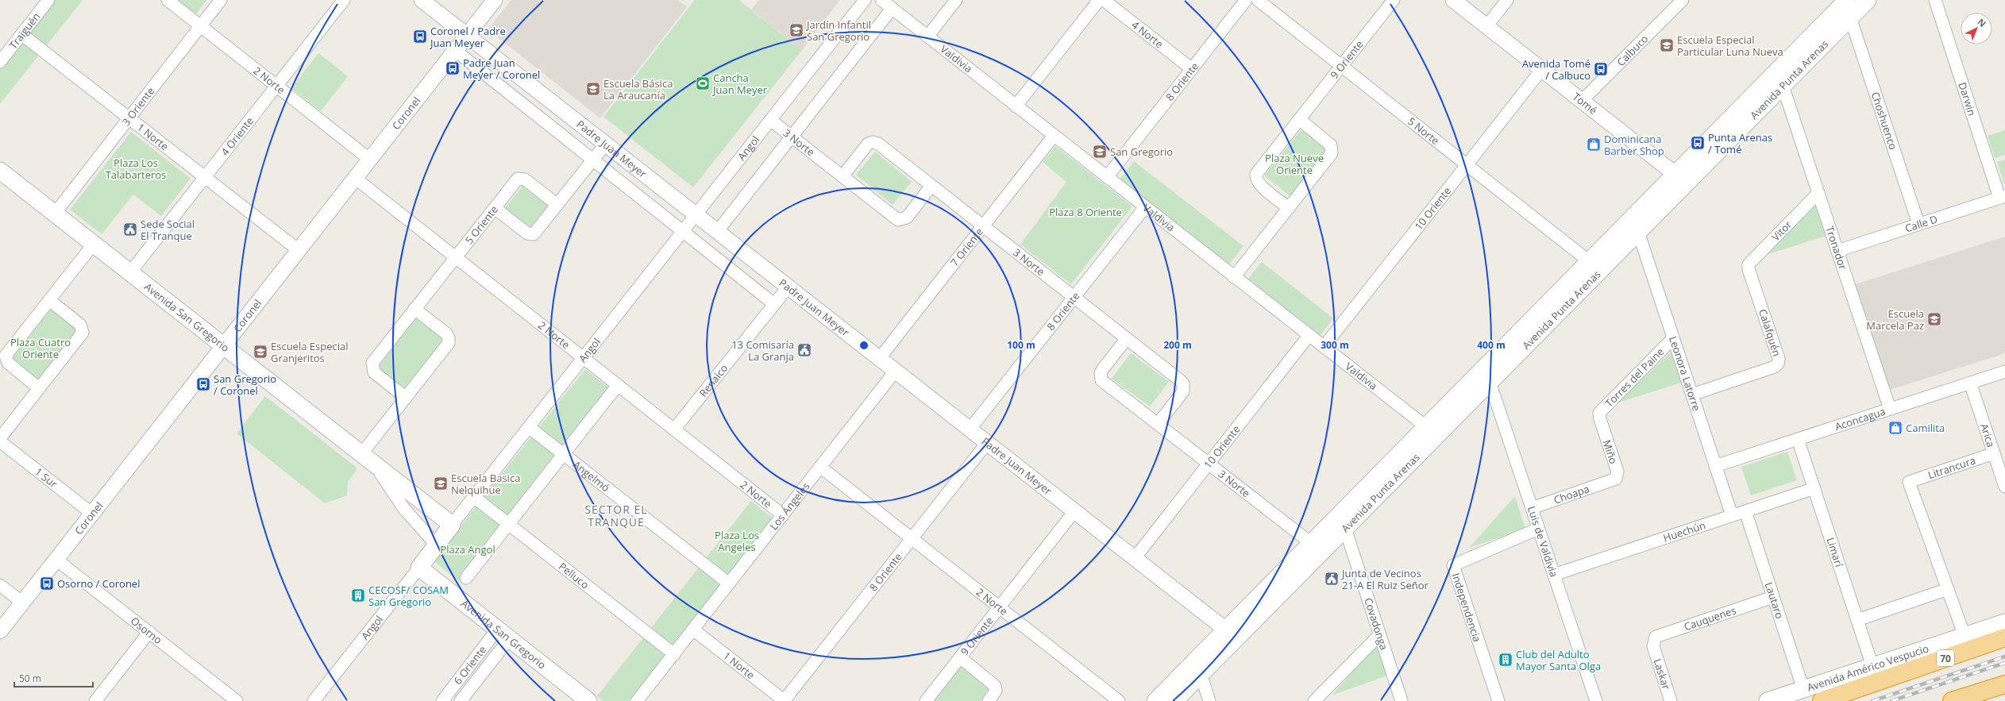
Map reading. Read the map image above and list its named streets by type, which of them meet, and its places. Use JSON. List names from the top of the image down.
{
  "streets": {
    "highway": ["70"],
    "main road": [
      "Avenida Punta Arenas",
      "Angol",
      "Avenida San Gregorio",
      "Avenida Américo Vespucio"
    ],
    "street": [
      "Traiguén",
      "4 Norte",
      "Calbuco",
      "Valdivia",
      "9 Oriente",
      "2 Norte",
      "8 Oriente",
      "Darwin",
      "Tomé",
      "3 Oriente",
      "Coronel",
      "Choshuenco",
      "5 Norte",
      "1 Norte",
      "4 Oriente",
      "3 Norte",
      "Padre Juan Meyer",
      "10 Oriente",
      "Calle D",
      "5 Oriente",
      "Vitor",
      "7 Oriente",
      "Tronador",
      "Calafquén",
      "Leonora Latorre",
      "Torres del Paine",
      "Renaico",
      "Aconcagua",
      "Arica",
      "Miño",
      "Litrancura",
      "Angelmó",
      "1 Sur",
      "Choapa",
      "Los Ángeles",
      "Huechún",
      "Luis de Valdivia",
      "Limarí",
      "Pelluco",
      "Lautaro",
      "Independencia",
      "Cauquenes",
      "Covadonga",
      "Osorno",
      "6 Oriente",
      "Laskar"
    ]
  },
  "crossings": [
    ["Traiguén", "1 Norte"],
    ["4 Norte", "8 Oriente"],
    ["Calbuco", "Tomé"],
    ["Valdivia", "Avenida Punta Arenas"],
    ["Valdivia", "8 Oriente"],
    ["Valdivia", "10 Oriente"],
    ["Valdivia", "7 Oriente"],
    ["9 Oriente", "2 Norte"],
    ["9 Oriente", "5 Norte"],
    ["9 Oriente", "Padre Juan Meyer"],
    ["Avenida Punta Arenas", "Tomé"],
    ["Avenida Punta Arenas", "Choshuenco"],
    ["Avenida Punta Arenas", "5 Norte"],
    ["Avenida Punta Arenas", "3 Norte"],
    ["Avenida Punta Arenas", "Padre Juan Meyer"],
    ["Avenida Punta Arenas", "Tronador"],
    ["Avenida Punta Arenas", "Leonora Latorre"],
    ["Avenida Punta Arenas", "Luis de Valdivia"],
    ["Avenida Punta Arenas", "Covadonga"],
    ["2 Norte", "8 Oriente"],
    ["2 Norte", "3 Oriente"],
    ["2 Norte", "Coronel"],
    ["2 Norte", "4 Oriente"],
    ["2 Norte", "Angol"],
    ["2 Norte", "5 Oriente"],
    ["2 Norte", "Renaico"],
    ["2 Norte", "Los Ángeles"],
    ["8 Oriente", "1 Norte"],
    ["8 Oriente", "3 Norte"],
    ["8 Oriente", "Padre Juan Meyer"],
    ["Darwin", "Calle D"],
    ["Tomé", "10 Oriente"],
    ["3 Oriente", "1 Norte"],
    ["3 Oriente", "Avenida San Gregorio"],
    ["Coronel", "1 Norte"],
    ["Coronel", "Padre Juan Meyer"],
    ["Coronel", "Avenida San Gregorio"],
    ["Coronel", "1 Sur"],
    ["Coronel", "Osorno"],
    ["Choshuenco", "Calle D"],
    ["5 Norte", "10 Oriente"],
    ["1 Norte", "4 Oriente"],
    ["1 Norte", "Los Ángeles"],
    ["4 Oriente", "Avenida San Gregorio"],
    ["3 Norte", "Angol"],
    ["3 Norte", "10 Oriente"],
    ["3 Norte", "7 Oriente"],
    ["Angol", "Padre Juan Meyer"],
    ["Angol", "Avenida San Gregorio"],
    ["Angol", "Angelmó"],
    ["Angol", "Pelluco"],
    ["Padre Juan Meyer", "10 Oriente"],
    ["Padre Juan Meyer", "7 Oriente"],
    ["Padre Juan Meyer", "Renaico"],
    ["Padre Juan Meyer", "Los Ángeles"],
    ["Calle D", "Tronador"],
    ["Vitor", "Tronador"],
    ["Vitor", "Calafquén"],
    ["Tronador", "Aconcagua"],
    ["Avenida San Gregorio", "6 Oriente"],
    ["Calafquén", "Leonora Latorre"],
    ["Leonora Latorre", "Torres del Paine"],
    ["Leonora Latorre", "Aconcagua"],
    ["Leonora Latorre", "Huechún"],
    ["Torres del Paine", "Miño"],
    ["Aconcagua", "Arica"],
    ["Aconcagua", "Limarí"],
    ["Arica", "Litrancura"],
    ["Miño", "Choapa"],
    ["Angelmó", "Los Ángeles"],
    ["Choapa", "Luis de Valdivia"],
    ["Los Ángeles", "Pelluco"],
    ["Huechún", "Luis de Valdivia"],
    ["Huechún", "Limarí"],
    ["Huechún", "Lautaro"],
    ["Luis de Valdivia", "Independencia"],
    ["Limarí", "Avenida Américo Vespucio"],
    ["Lautaro", "Cauquenes"],
    ["Lautaro", "Avenida Américo Vespucio"],
    ["Cauquenes", "Laskar"]
  ],
  "districts": ["SECTOR EL TRANQUE"],
  "parks": [
    "Plaza Nueve Oriente",
    "Plaza Los Talabarteros",
    "Plaza 8 Oriente",
    "Plaza Cuatro Oriente",
    "Plaza Los Angeles",
    "Plaza Angol"
  ],
  "places": {
    "school or university": [
      "Jardín Infantil San Gregorio",
      "Escuela Especial Particular Luna Nueva",
      "Escuela Básica La Araucanía",
      "San Gregorio",
      "Escuela Marcela Paz",
      "Escuela Especial Granjeritos",
      "Escuela Basica Nelquihue"
    ],
    "bus stop": [
      "Coronel / Padre Juan Meyer",
      "Padre Juan Meyer / Coronel",
      "Avenida Tomé / Calbuco",
      "Punta Arenas / Tomé",
      "San Gregorio / Coronel",
      "Osorno / Coronel"
    ],
    "sports": ["Cancha Juan Meyer"],
    "shop": ["Dominicana Barber Shop", "Camilita"],
    "public building": ["Sede Social El Tranque", "13 Comisaría La Granja", "Junta de Vecinos 21-A El Ruiz Señor"],
    "building": ["CECOSF/ COSAM San Gregorio", "Club del Adulto Mayor Santa Olga"]
  },
  "scale_bar": "50 m",
  "north": "top right",
  "rings": [
    "100 m",
    "200 m",
    "300 m",
    "400 m"
  ]
}
